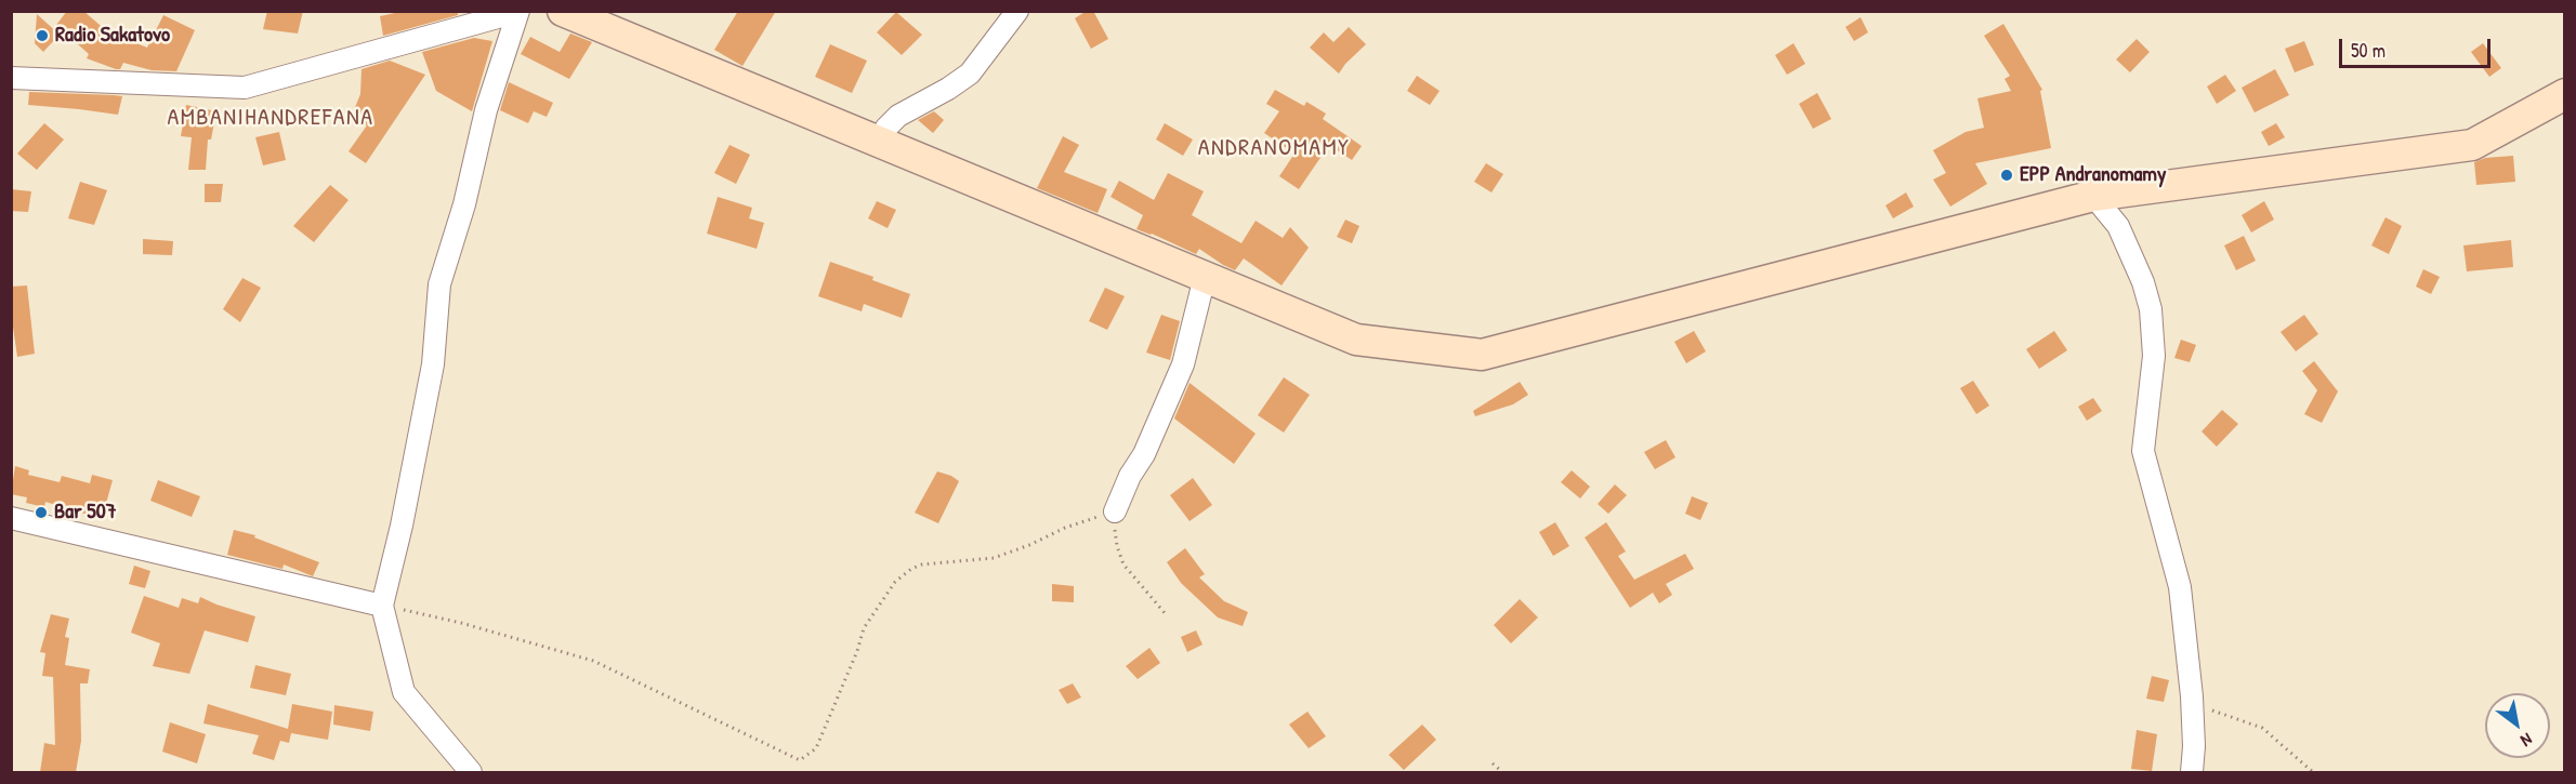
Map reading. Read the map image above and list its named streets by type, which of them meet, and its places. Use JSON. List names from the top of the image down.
{
  "districts": ["AMBANIHANDREFANA", "ANDRANOMAMY"],
  "places": ["Radio Sakatovo", "EPP Andranomamy", "Bar 507"],
  "scale_bar": "50 m",
  "north": "bottom right"
}
